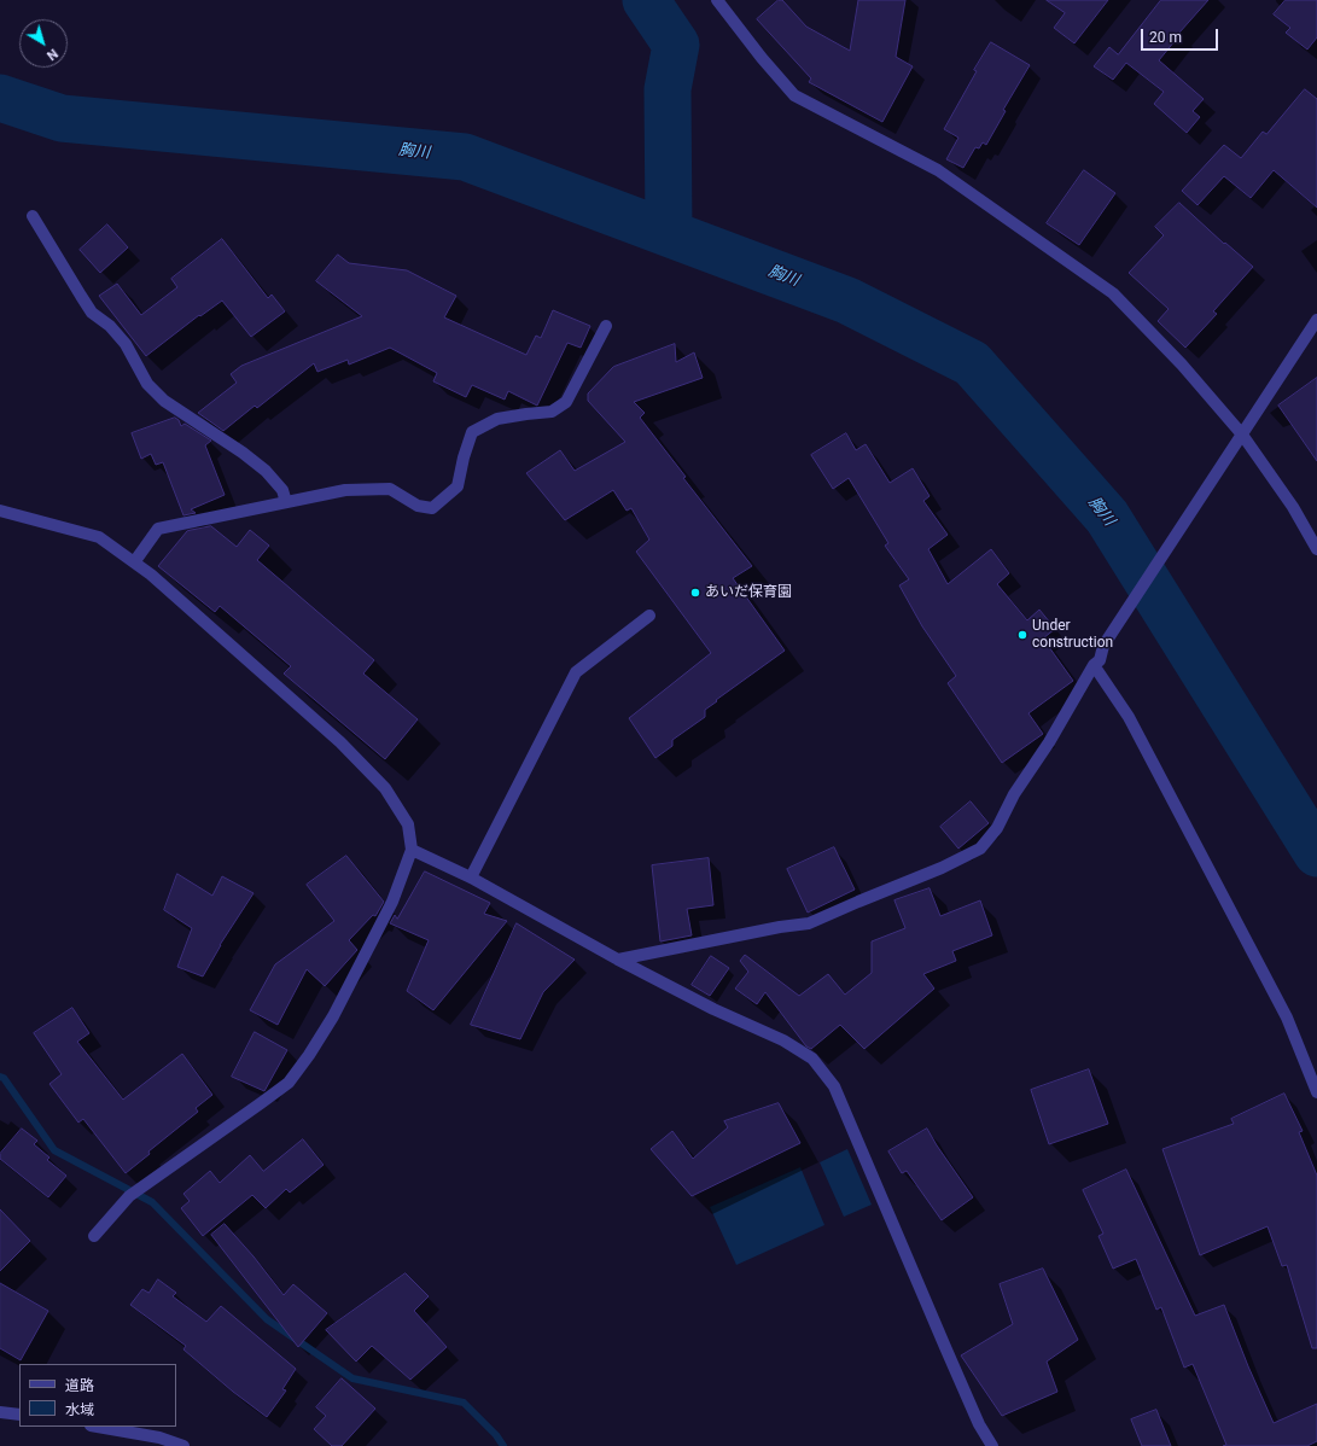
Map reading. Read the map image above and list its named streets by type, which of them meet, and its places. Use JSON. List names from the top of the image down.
{
  "water": ["胸川"],
  "places": ["あいだ保育園", "Under construction"],
  "legend": ["道路", "水域"],
  "scale_bar": "20 m",
  "north": "bottom right"
}
